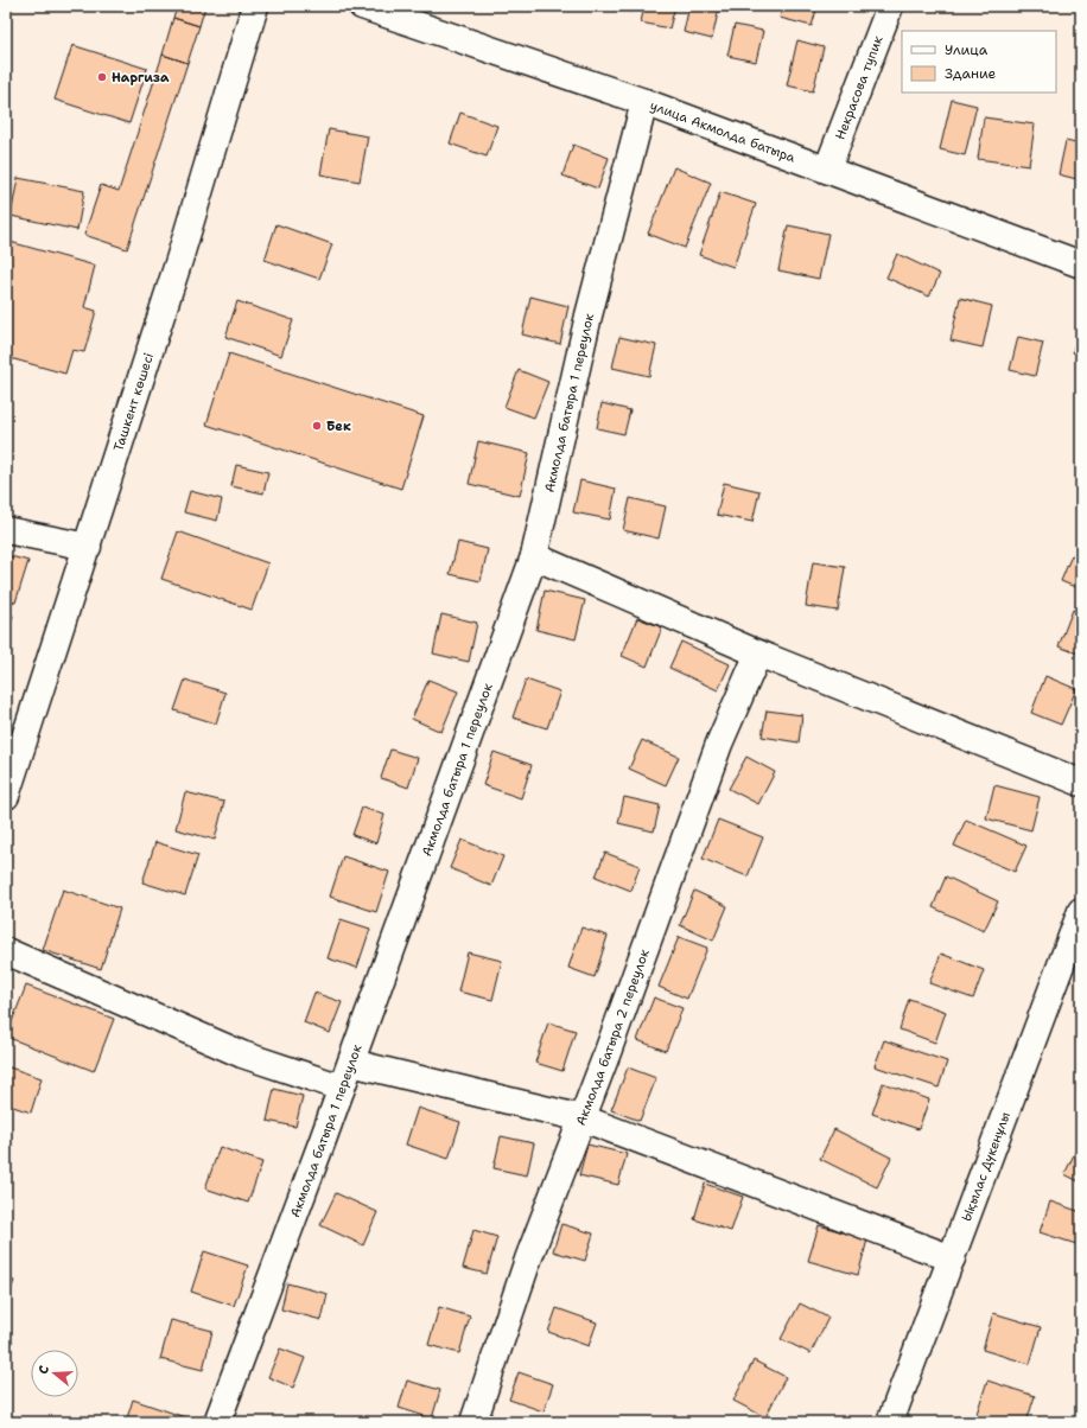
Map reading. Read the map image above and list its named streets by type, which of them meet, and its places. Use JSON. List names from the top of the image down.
{
  "streets": {
    "street": [
      "Некрасова тупик",
      "улица Акмолда батыра",
      "Ташкент көшесі",
      "Акмолда батыра 1 переулок",
      "Акмолда батыра 2 переулок",
      "Ықылас Дүкенұлы"
    ]
  },
  "crossings": [
    ["Некрасова тупик", "улица Акмолда батыра"],
    ["улица Акмолда батыра", "Акмолда батыра 1 переулок"]
  ],
  "places": ["Наргиза", "Бек"],
  "legend": ["Улица", "Здание"],
  "north": "left"
}
